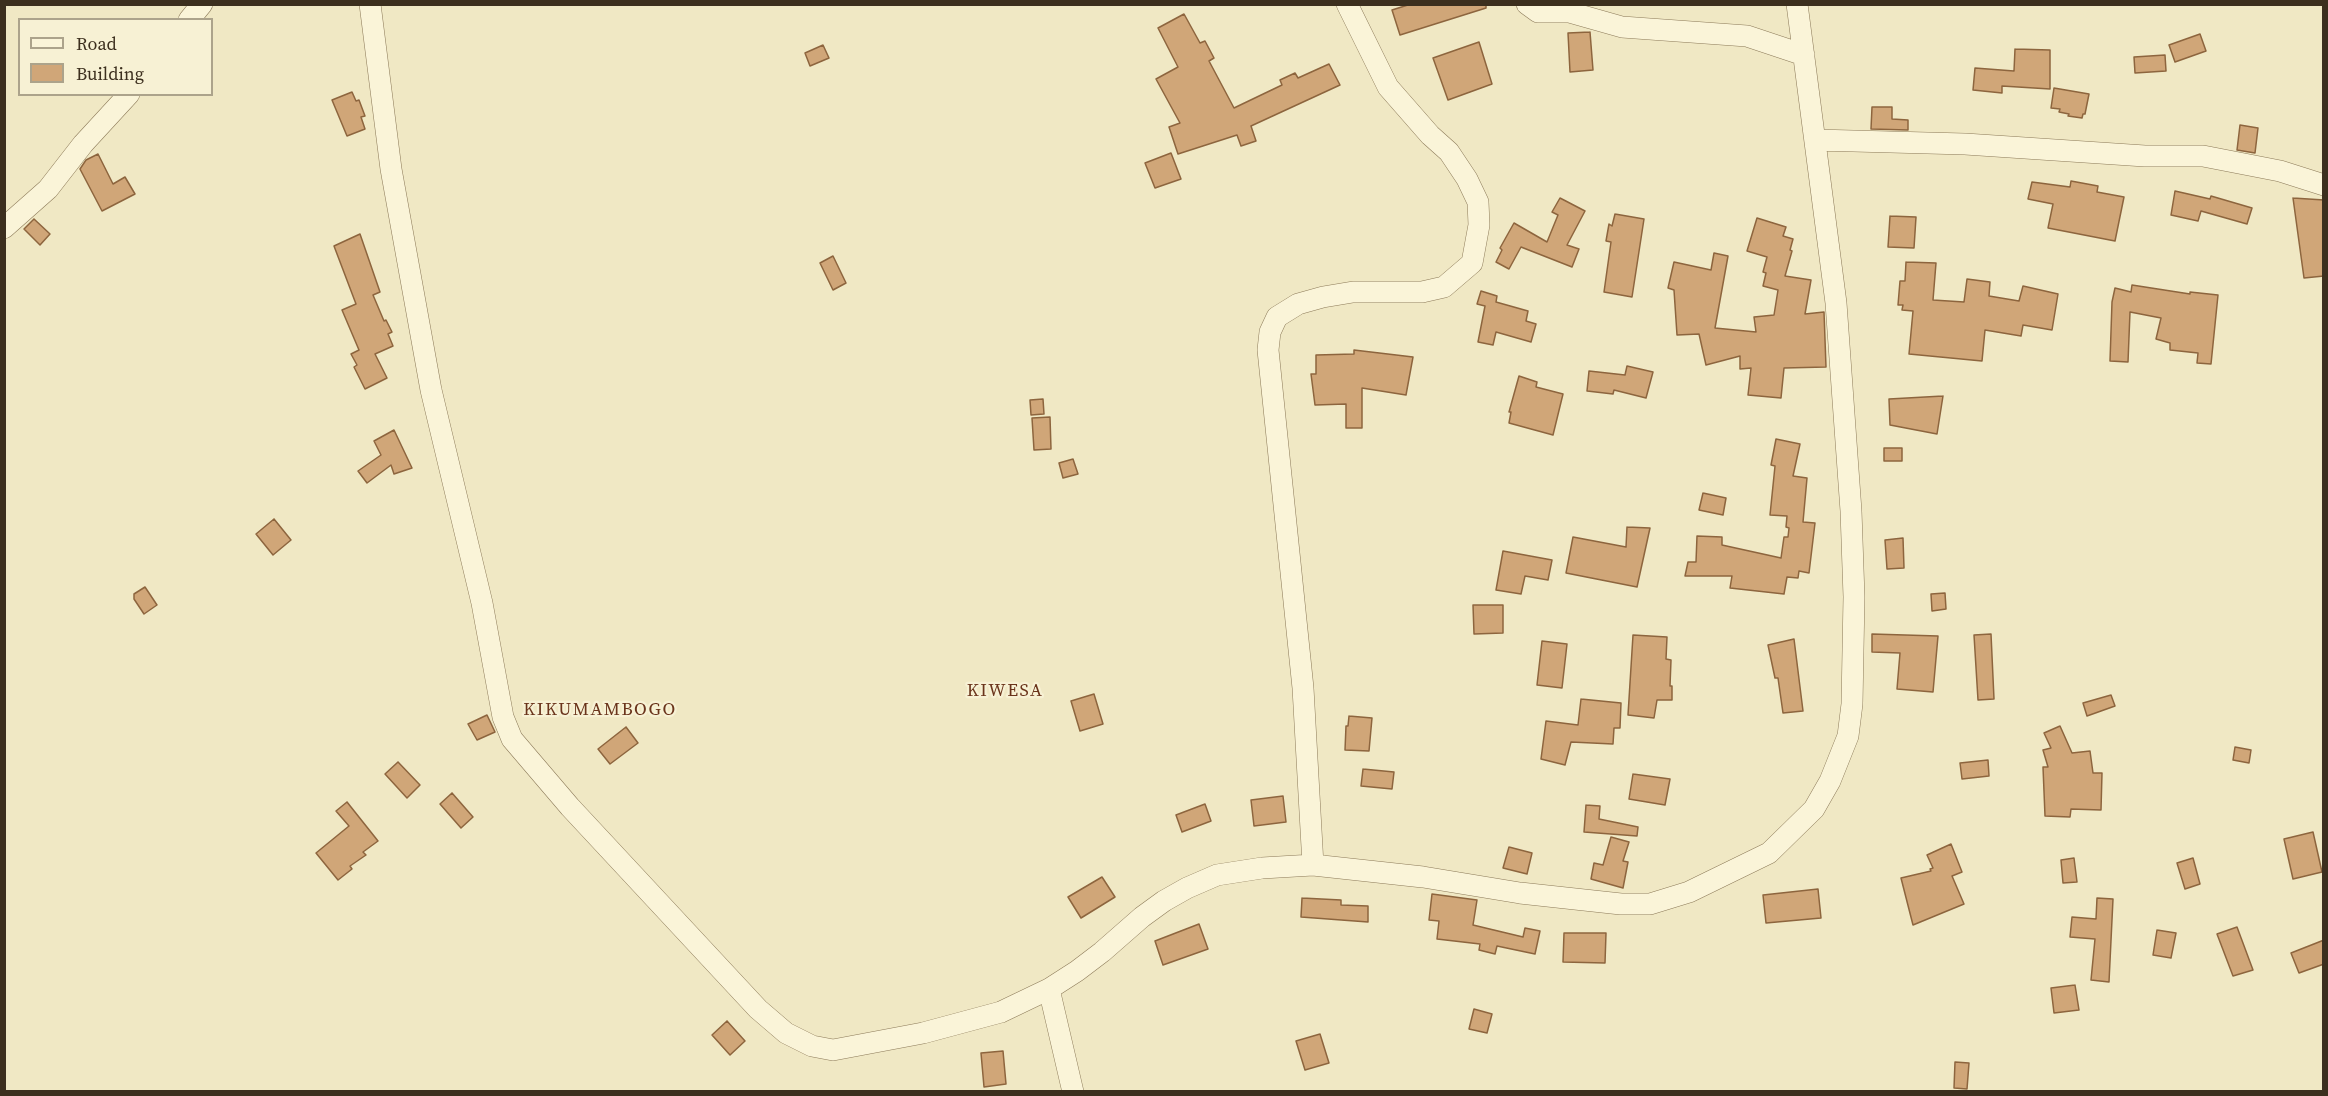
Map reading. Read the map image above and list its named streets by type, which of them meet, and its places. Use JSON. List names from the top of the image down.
{
  "districts": ["KIWESA", "KIKUMAMBOGO"],
  "legend": ["Road", "Building"]
}
